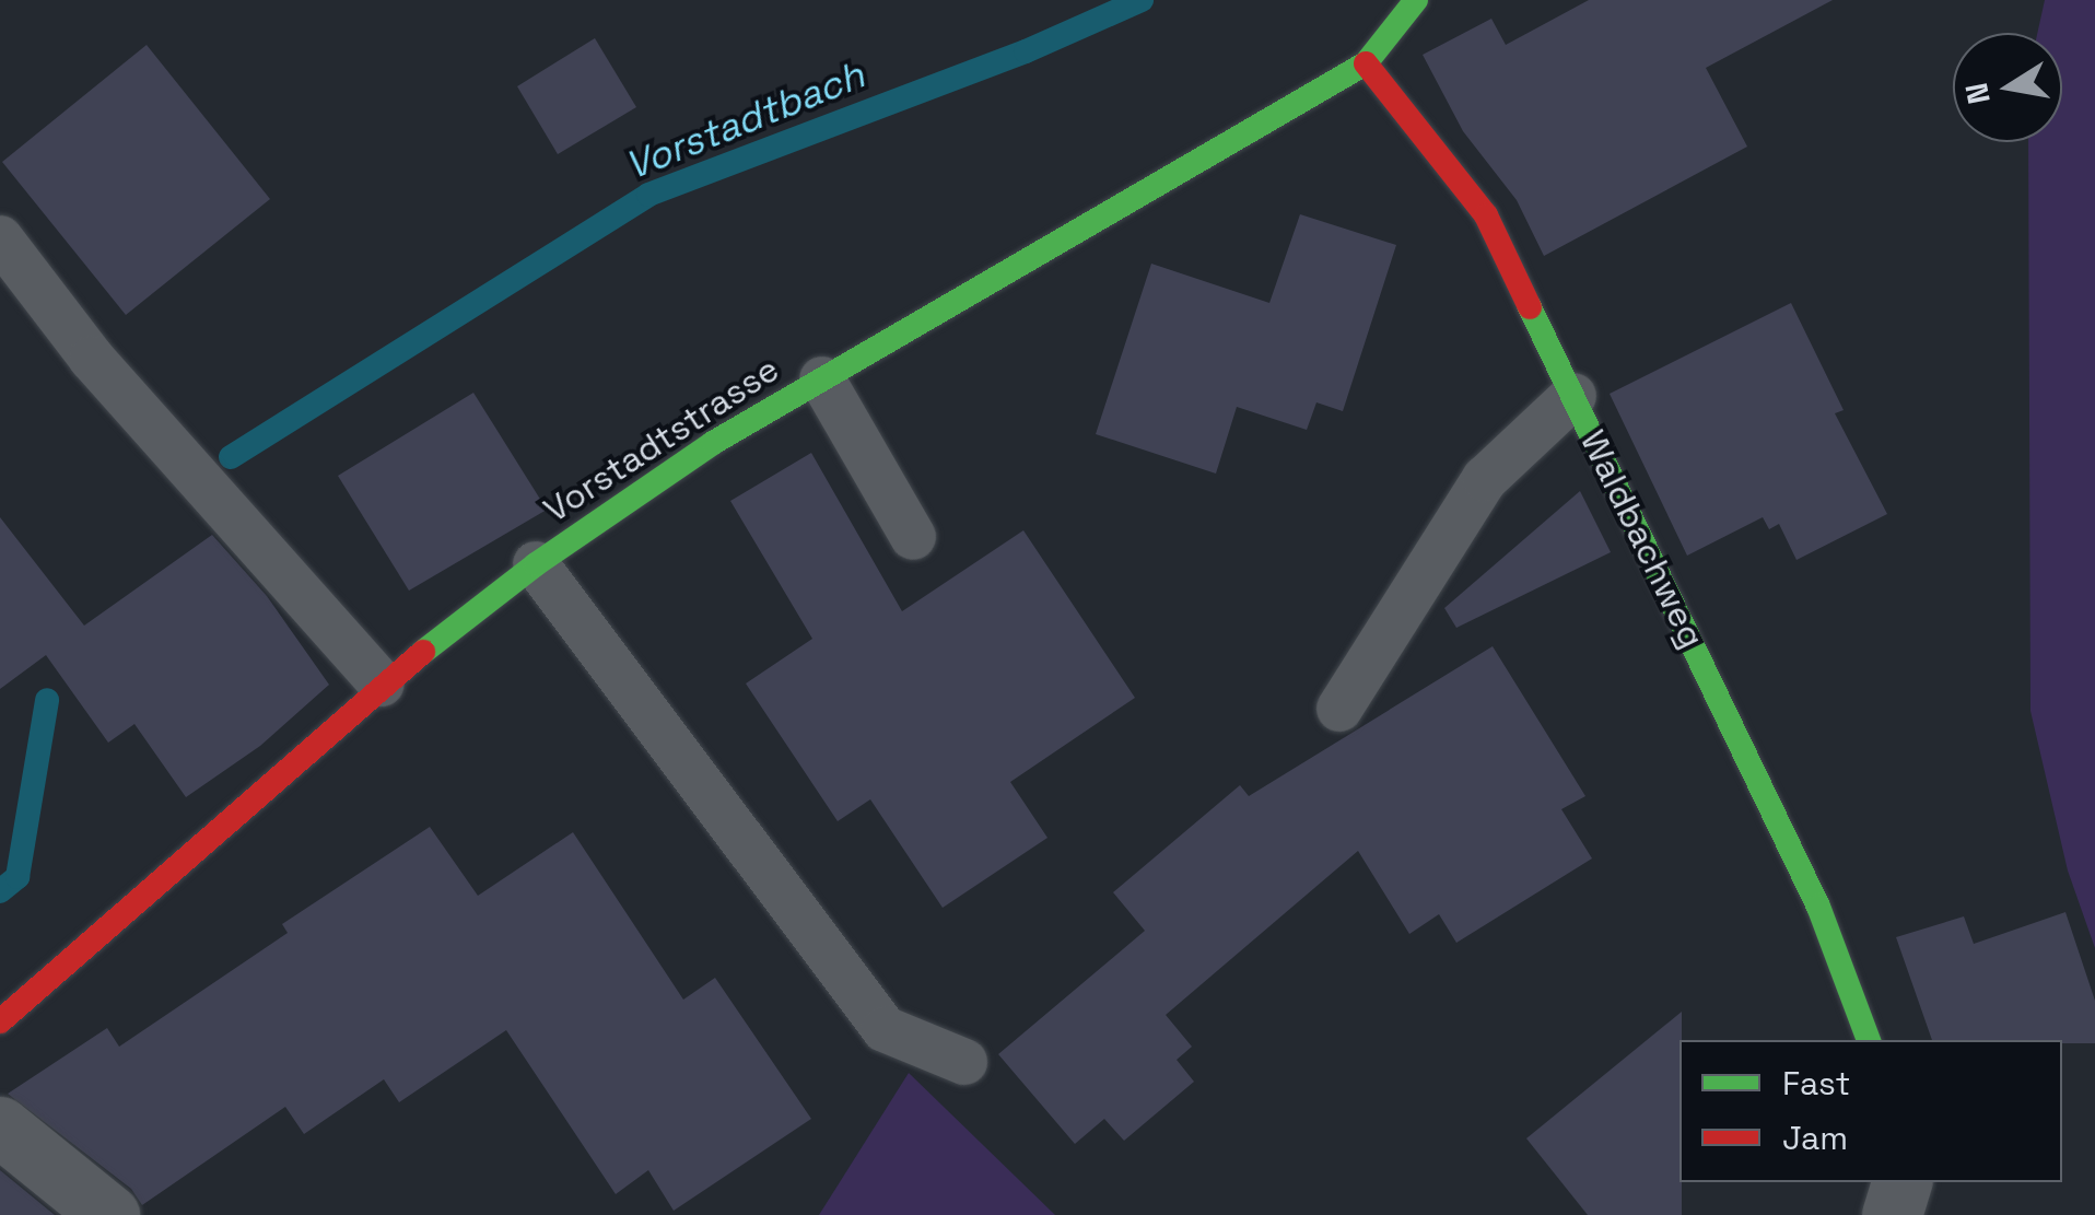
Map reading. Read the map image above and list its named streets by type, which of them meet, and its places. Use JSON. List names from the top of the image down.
{
  "streets": {
    "street": ["Vorstadtstrasse", "Waldbachweg"]
  },
  "crossings": [
    ["Vorstadtstrasse", "Waldbachweg"]
  ],
  "water": ["Vorstadtbach"],
  "legend": ["Fast", "Jam"],
  "north": "left"
}
